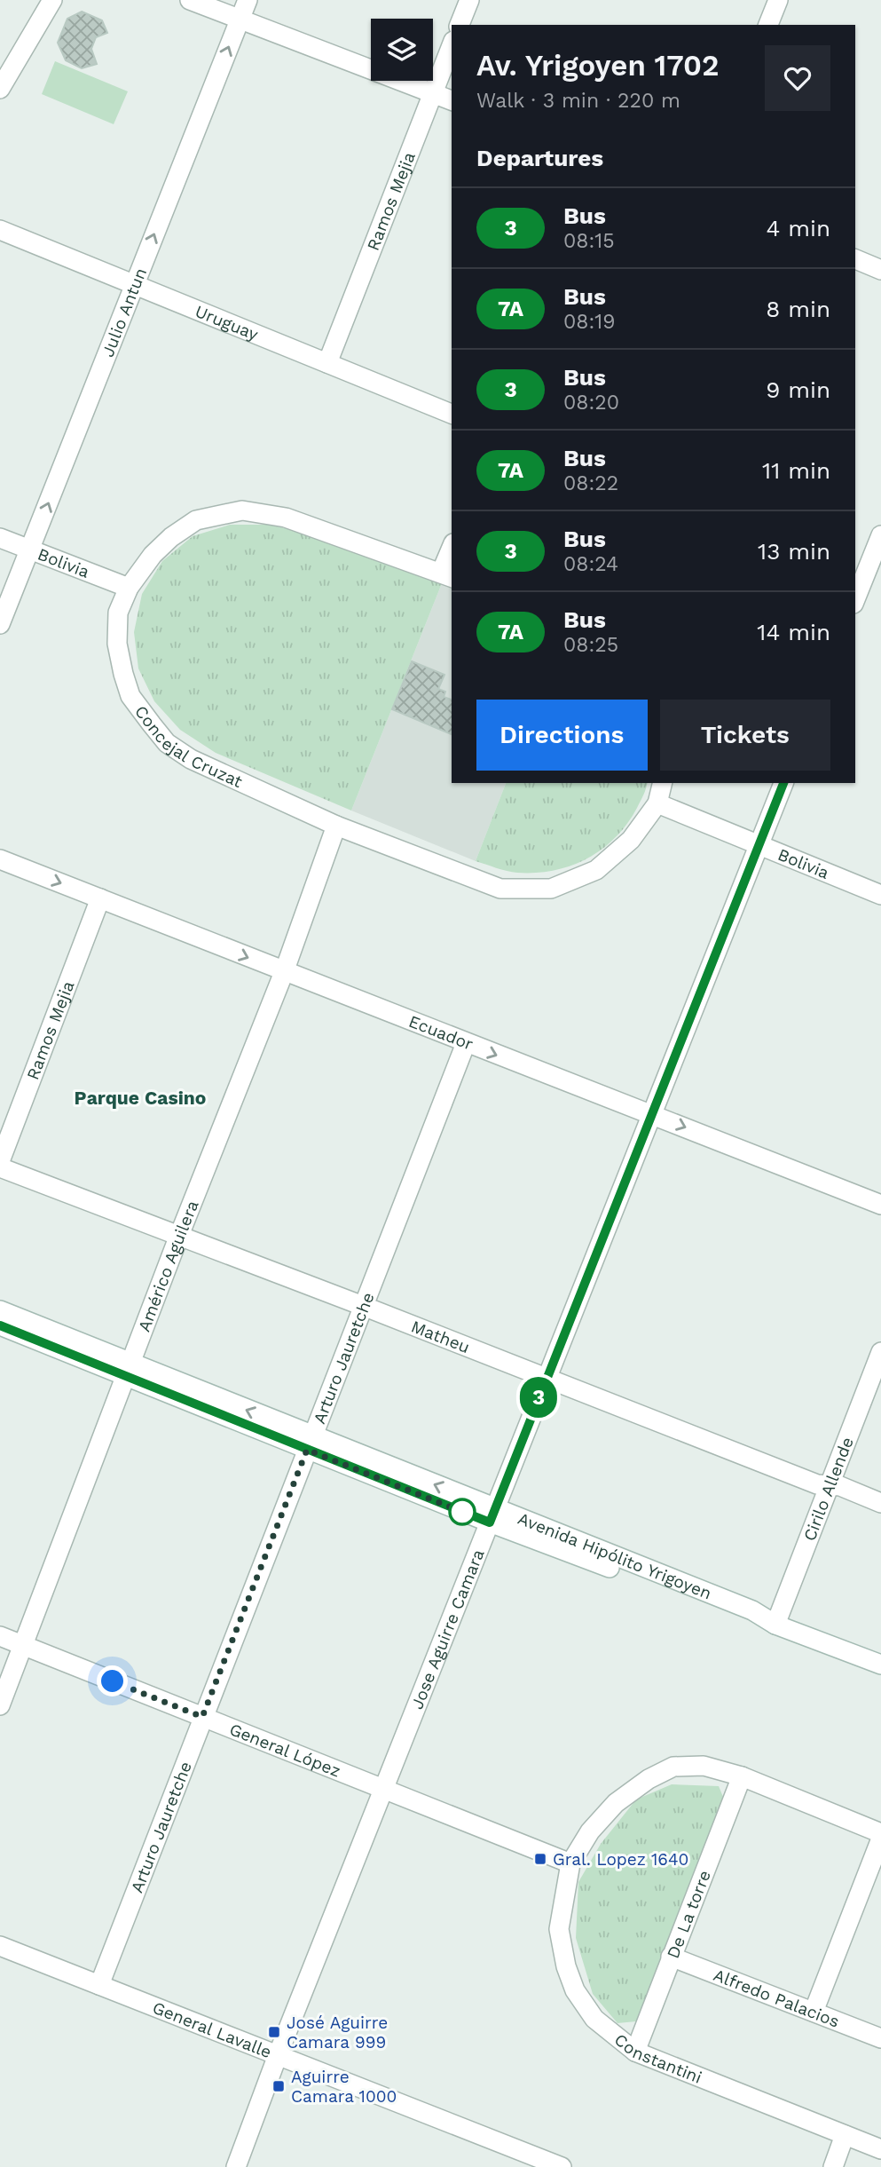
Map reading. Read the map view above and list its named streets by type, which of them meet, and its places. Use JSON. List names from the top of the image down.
{
  "streets": {
    "street": [
      "Ramos Mejia",
      "Julio Antun",
      "Uruguay",
      "Bolivia",
      "Concejal Cruzat",
      "Ecuador",
      "Américo Aguilera",
      "Matheu",
      "Arturo Jauretche",
      "Cirilo Allende",
      "Avenida Hipólito Yrigoyen",
      "Jose Aguirre Camara",
      "General López",
      "De La torre",
      "Alfredo Palacios",
      "General Lavalle",
      "Constantini"
    ]
  },
  "crossings": [
    ["Ramos Mejia", "Uruguay"],
    ["Ramos Mejia", "Ecuador"],
    ["Julio Antun", "Uruguay"],
    ["Julio Antun", "Bolivia"],
    ["Bolivia", "Concejal Cruzat"],
    ["Bolivia", "Jose Aguirre Camara"],
    ["Concejal Cruzat", "Américo Aguilera"],
    ["Ecuador", "Américo Aguilera"],
    ["Ecuador", "Arturo Jauretche"],
    ["Ecuador", "Jose Aguirre Camara"],
    ["Américo Aguilera", "Matheu"],
    ["Américo Aguilera", "Avenida Hipólito Yrigoyen"],
    ["Américo Aguilera", "General López"],
    ["Matheu", "Arturo Jauretche"],
    ["Matheu", "Cirilo Allende"],
    ["Matheu", "Jose Aguirre Camara"],
    ["Arturo Jauretche", "Avenida Hipólito Yrigoyen"],
    ["Arturo Jauretche", "General López"],
    ["Arturo Jauretche", "General Lavalle"],
    ["Cirilo Allende", "Avenida Hipólito Yrigoyen"],
    ["Avenida Hipólito Yrigoyen", "Jose Aguirre Camara"],
    ["Jose Aguirre Camara", "General López"],
    ["Jose Aguirre Camara", "General Lavalle"],
    ["General López", "Constantini"],
    ["De La torre", "Alfredo Palacios"],
    ["De La torre", "Constantini"]
  ],
  "one_way": ["Julio Antun", "Ecuador"],
  "districts": ["Parque Casino"],
  "places": {
    "transit": ["Gral. Lopez 1640", "José Aguirre Camara 999", "Aguirre Camara 1000"]
  },
  "lines": ["bus line 3"],
  "page": {
    "on_map": "3",
    "heading": [
      ["Av. Yrigoyen 1702", "Walk · 3 min · 220 m"],
      "Departures"
    ],
    "list": [
      {
        "mark": "3",
        "name": "Bus",
        "note": "08:15",
        "value": "4 min"
      },
      {
        "mark": "7A",
        "name": "Bus",
        "note": "08:19",
        "value": "8 min"
      },
      {
        "mark": "3",
        "name": "Bus",
        "note": "08:20",
        "value": "9 min"
      },
      {
        "mark": "7A",
        "name": "Bus",
        "note": "08:22",
        "value": "11 min"
      },
      {
        "mark": "3",
        "name": "Bus",
        "note": "08:24",
        "value": "13 min"
      },
      {
        "mark": "7A",
        "name": "Bus",
        "note": "08:25",
        "value": "14 min"
      }
    ],
    "buttons": ["Directions", "Tickets"]
  }
}
